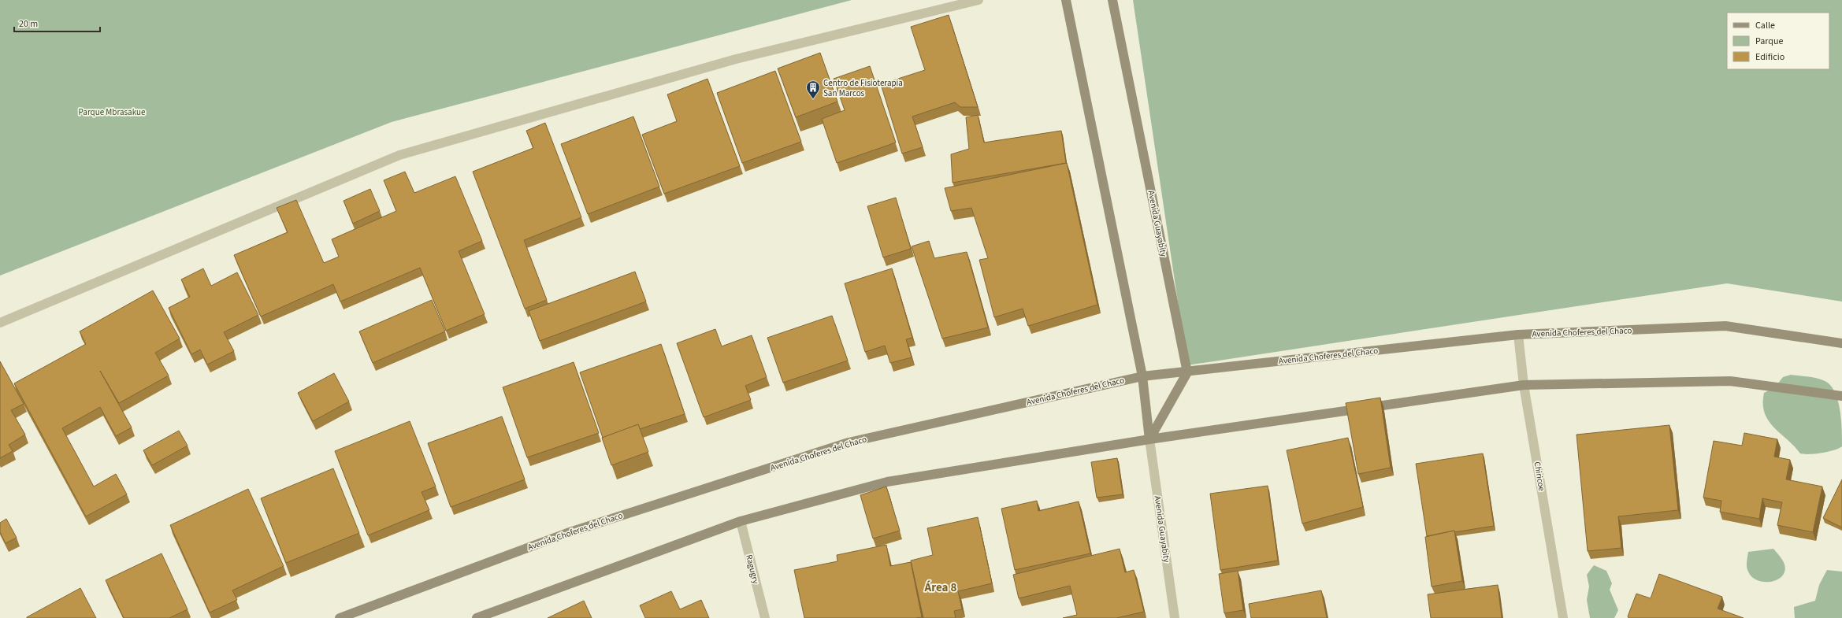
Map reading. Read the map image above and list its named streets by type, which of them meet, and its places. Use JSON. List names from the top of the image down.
{
  "streets": {
    "street": [
      "Avenida Guayabity",
      "Avenida Choferes del Chaco",
      "Chiricoe",
      "Ragugry"
    ]
  },
  "crossings": [
    ["Avenida Guayabity", "Avenida Choferes del Chaco"],
    ["Avenida Choferes del Chaco", "Chiricoe"]
  ],
  "districts": ["Área 8"],
  "parks": ["Parque Mbrasakue"],
  "places": {
    "building": ["Centro de Fisioterapia San Marcos"]
  },
  "legend": ["Calle", "Parque", "Edificio"],
  "scale_bar": "20 m"
}
